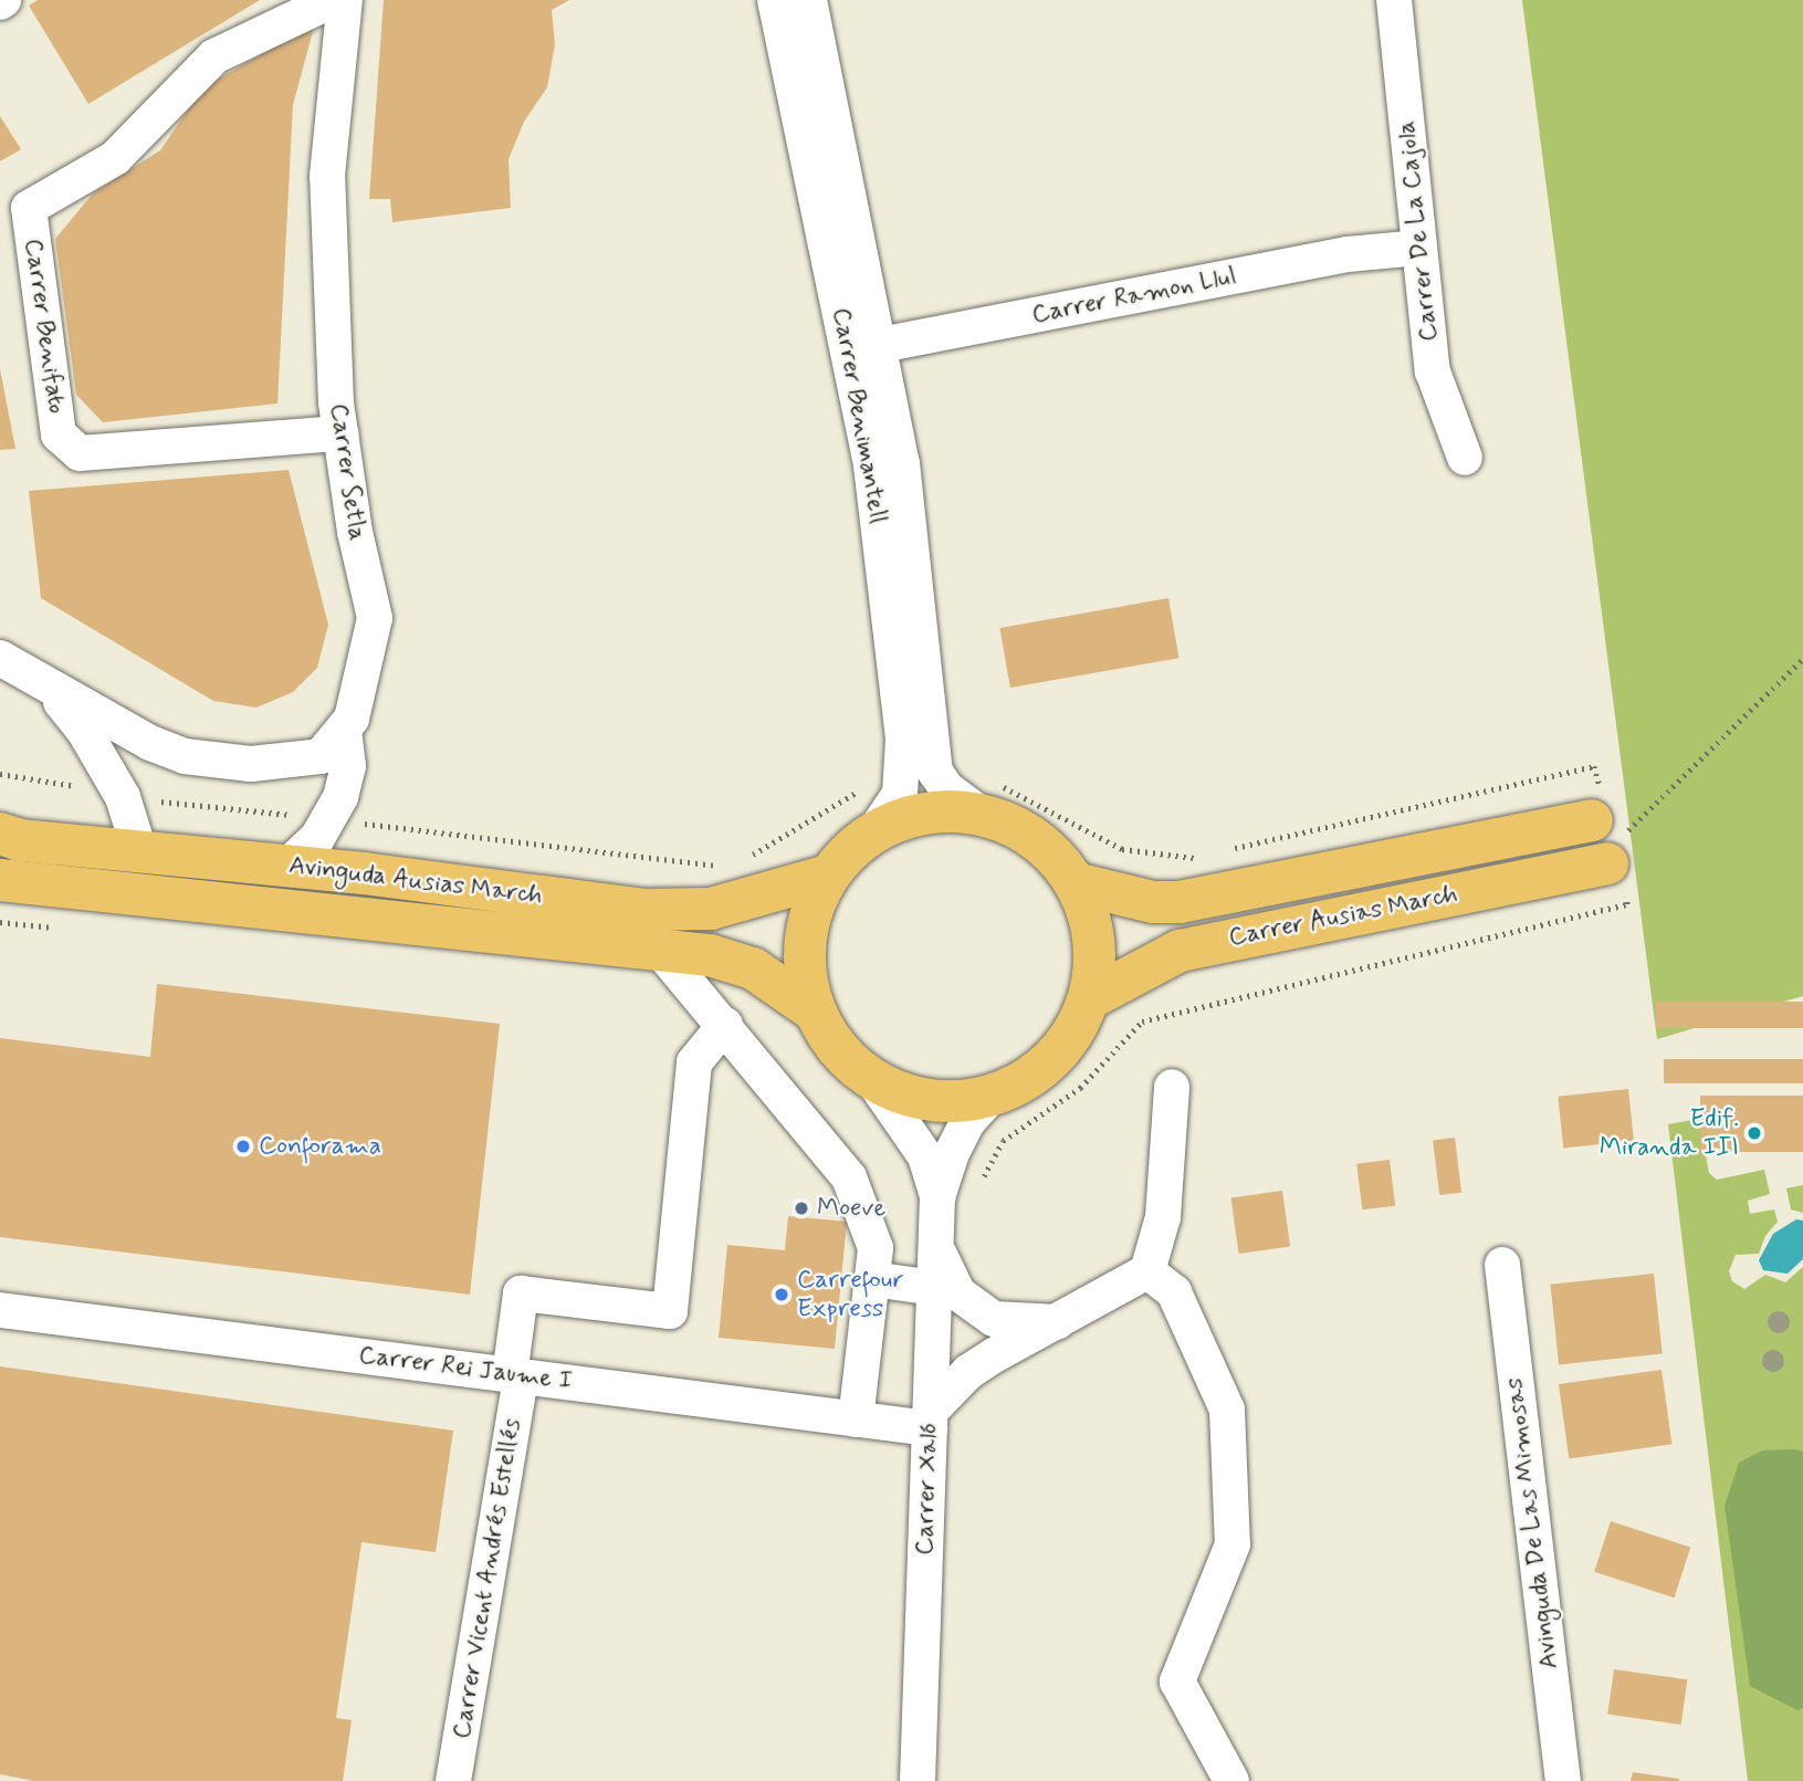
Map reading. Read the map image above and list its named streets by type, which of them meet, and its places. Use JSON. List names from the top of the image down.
{
  "streets": {
    "main road": ["Avinguda Ausias March", "Carrer Ausias March"],
    "street": [
      "Carrer De La Cajola",
      "Carrer Ramon Llul",
      "Carrer Benifato",
      "Carrer Benimantell",
      "Carrer Setla",
      "Carrer Rei Jaume I",
      "Carrer Xaló",
      "Avinguda De Las Mimosas",
      "Carrer Vicent Andrés Estellés"
    ]
  },
  "crossings": [
    ["Carrer De La Cajola", "Carrer Ramon Llul"],
    ["Carrer Ramon Llul", "Carrer Benimantell"],
    ["Carrer Benifato", "Carrer Setla"],
    ["Carrer Rei Jaume I", "Carrer Xaló"],
    ["Carrer Rei Jaume I", "Carrer Vicent Andrés Estellés"]
  ],
  "places": [
    "Edif. Miranda III",
    "Conforama",
    "Moeve",
    "Carrefour Express"
  ]
}
